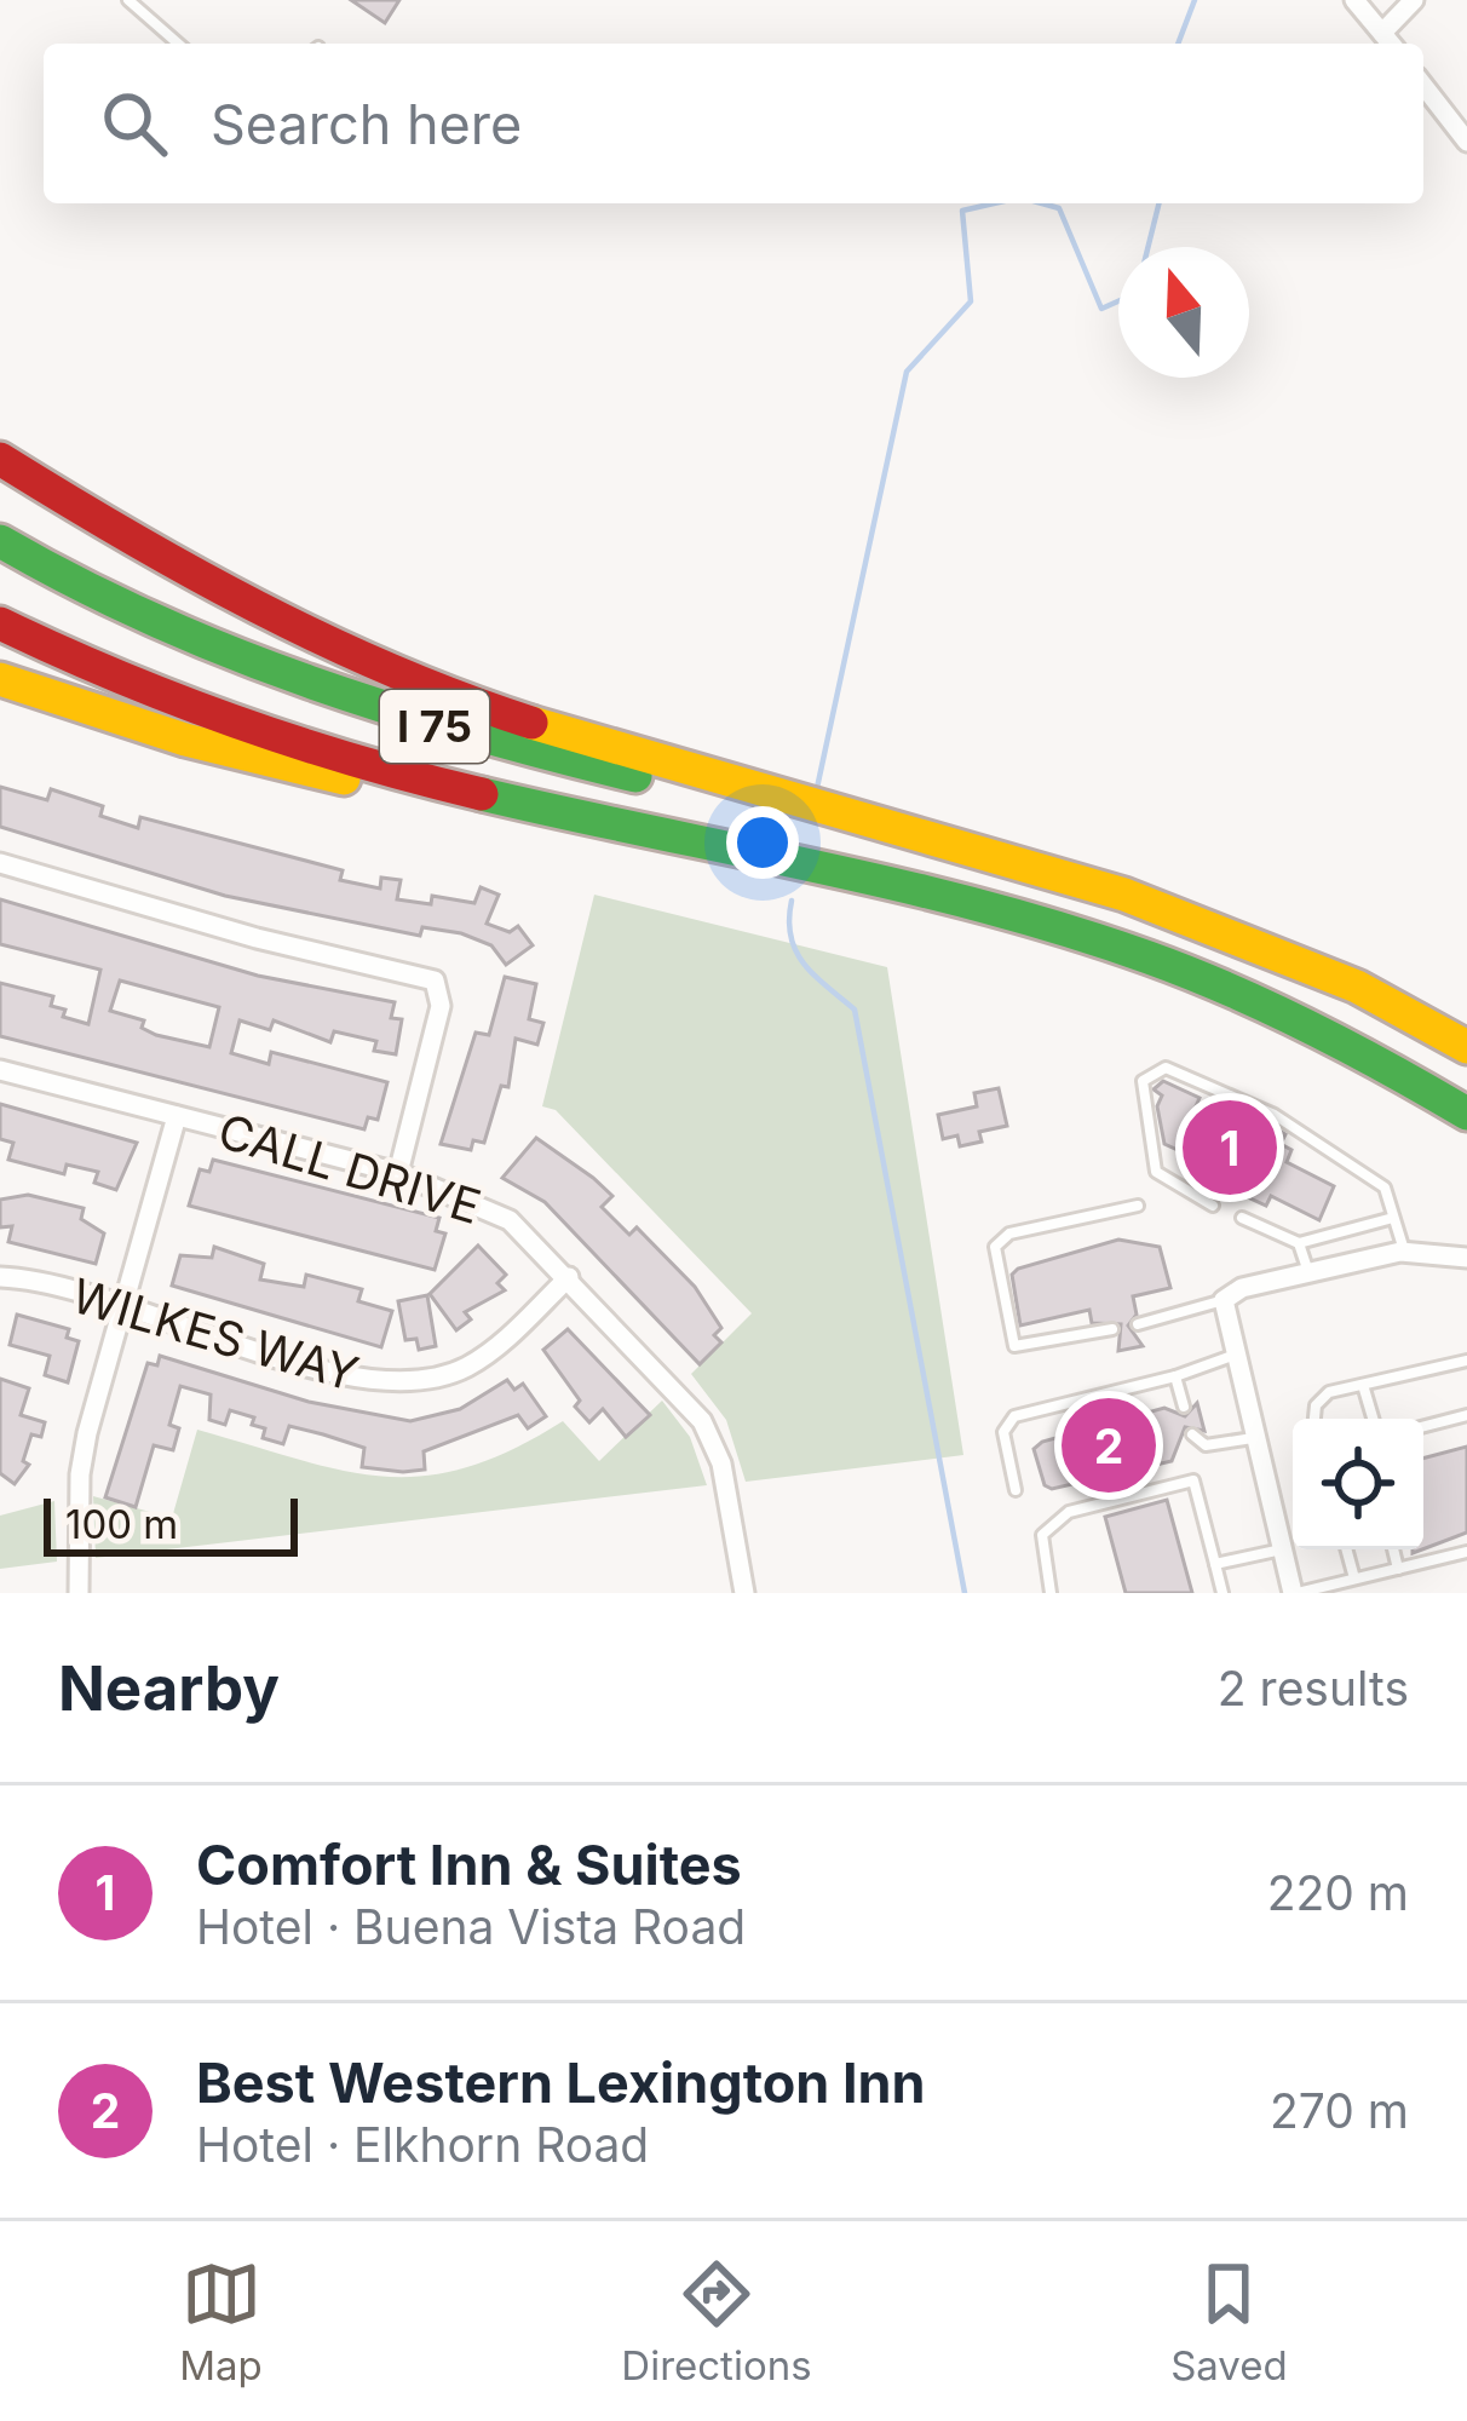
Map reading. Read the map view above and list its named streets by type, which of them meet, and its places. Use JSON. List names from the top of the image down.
{
  "streets": {
    "highway": ["I 75"],
    "street": ["CALL DRIVE", "WILKES WAY"]
  },
  "crossings": [
    ["CALL DRIVE", "WILKES WAY"]
  ],
  "scale_bar": "100 m",
  "north": "top",
  "page": {
    "search": "Search here",
    "pins": ["1", "2"],
    "scale": "100 m",
    "heading": ["Nearby", "2 results"],
    "list": [
      {
        "mark": "1",
        "name": "Comfort Inn & Suites",
        "note": "Hotel · Buena Vista Road",
        "value": "220 m"
      },
      {
        "mark": "2",
        "name": "Best Western Lexington Inn",
        "note": "Hotel · Elkhorn Road",
        "value": "270 m"
      }
    ],
    "nav": ["Map", "Directions", "Saved"]
  }
}
